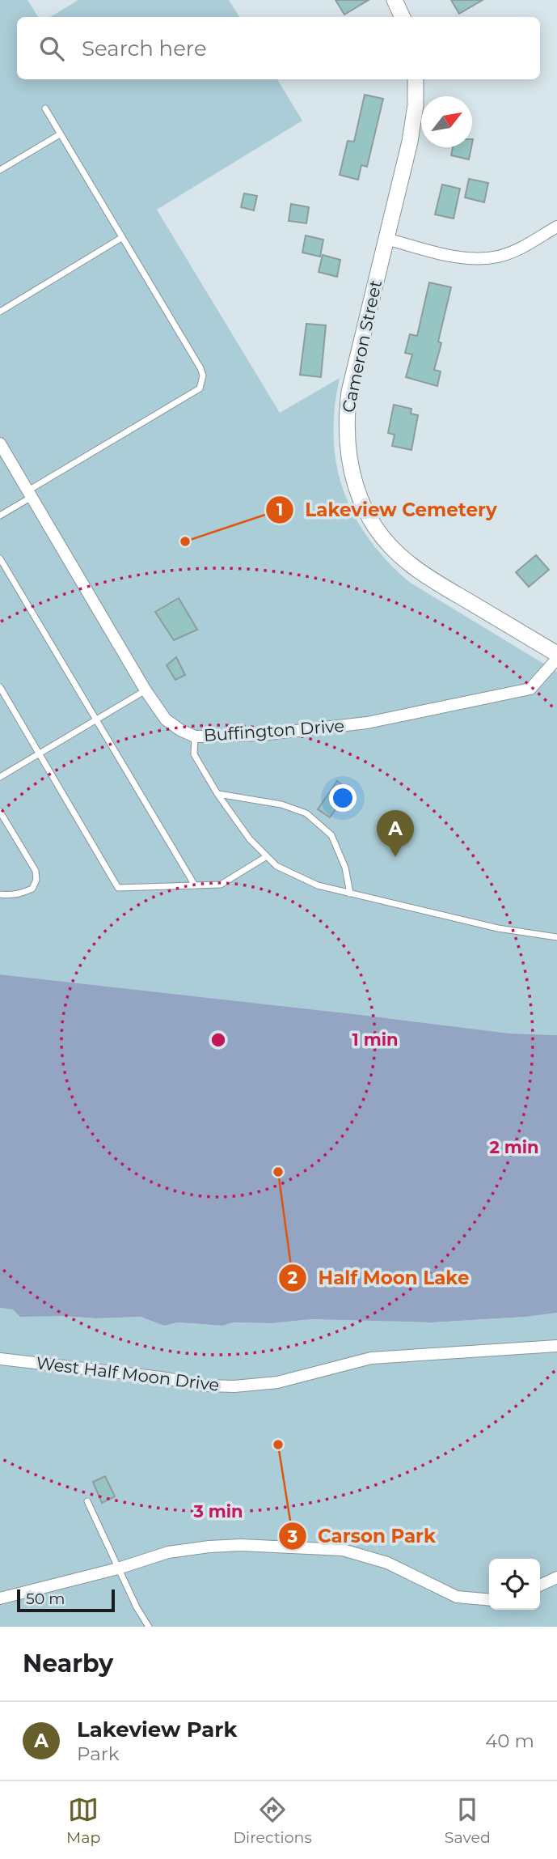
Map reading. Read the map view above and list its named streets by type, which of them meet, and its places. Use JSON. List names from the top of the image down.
{
  "streets": {
    "main road": ["Cameron Street"],
    "street": ["Buffington Drive", "West Half Moon Drive"]
  },
  "places": ["Lakeview Cemetery", "Half Moon Lake", "Carson Park"],
  "scale_bar": "50 m",
  "north": "top right",
  "page": {
    "search": "Search here",
    "pins": "A",
    "scale": "50 m",
    "heading": "Nearby",
    "list": [
      {
        "mark": "A",
        "name": "Lakeview Park",
        "note": "Park",
        "value": "40 m"
      }
    ],
    "nav": ["Map", "Directions", "Saved"]
  },
  "rings": ["1 min", "2 min", "3 min"]
}
